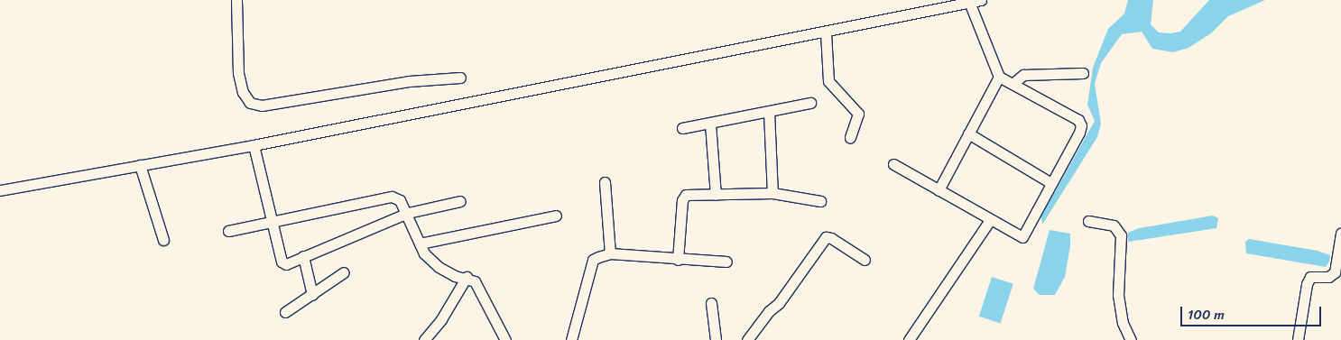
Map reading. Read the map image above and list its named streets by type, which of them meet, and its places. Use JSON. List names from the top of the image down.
{
  "scale_bar": "100 m"
}
